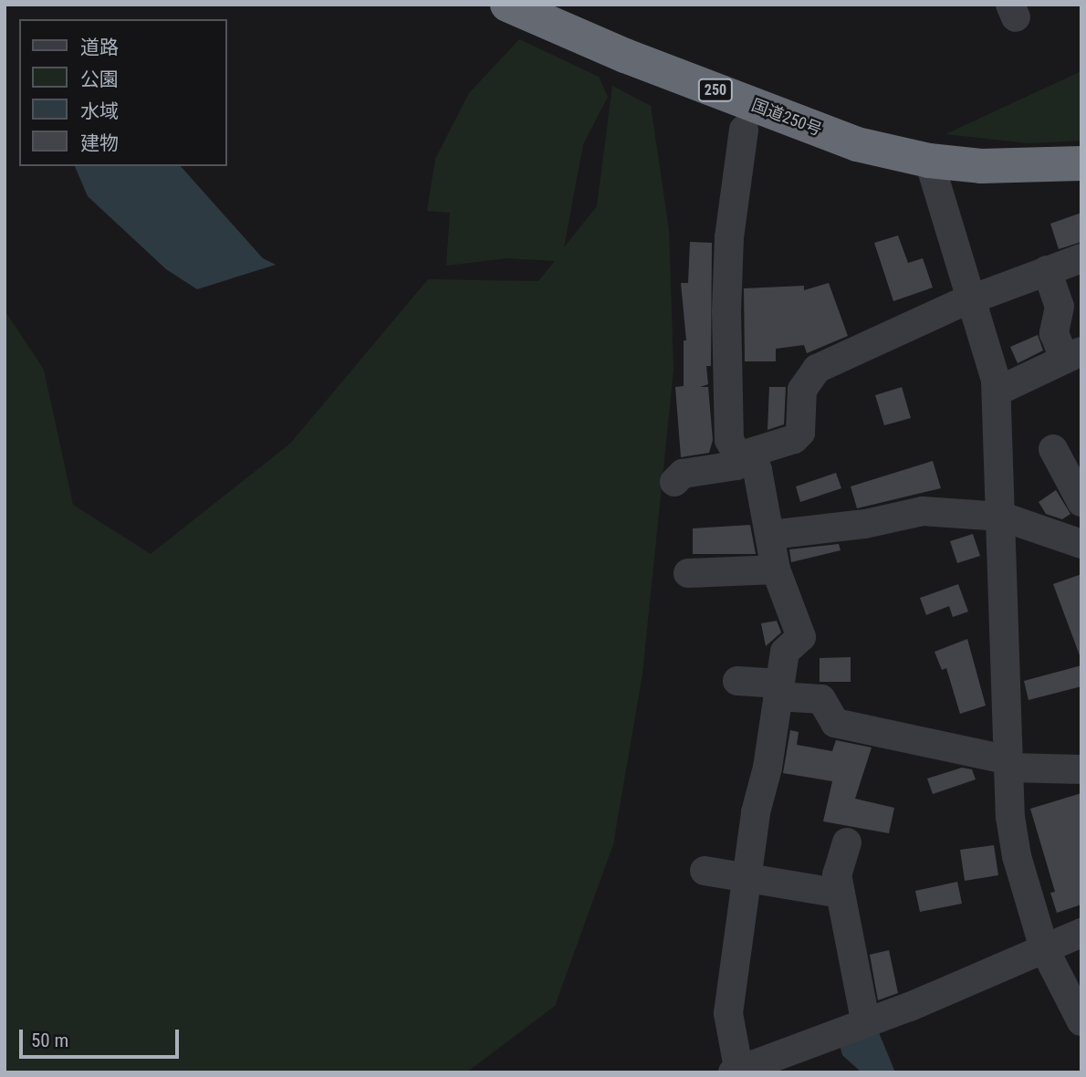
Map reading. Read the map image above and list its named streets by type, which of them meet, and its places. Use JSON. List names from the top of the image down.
{
  "streets": {
    "highway": ["250", "国道250号"]
  },
  "legend": [
    "道路",
    "公園",
    "水域",
    "建物"
  ],
  "scale_bar": "50 m"
}
